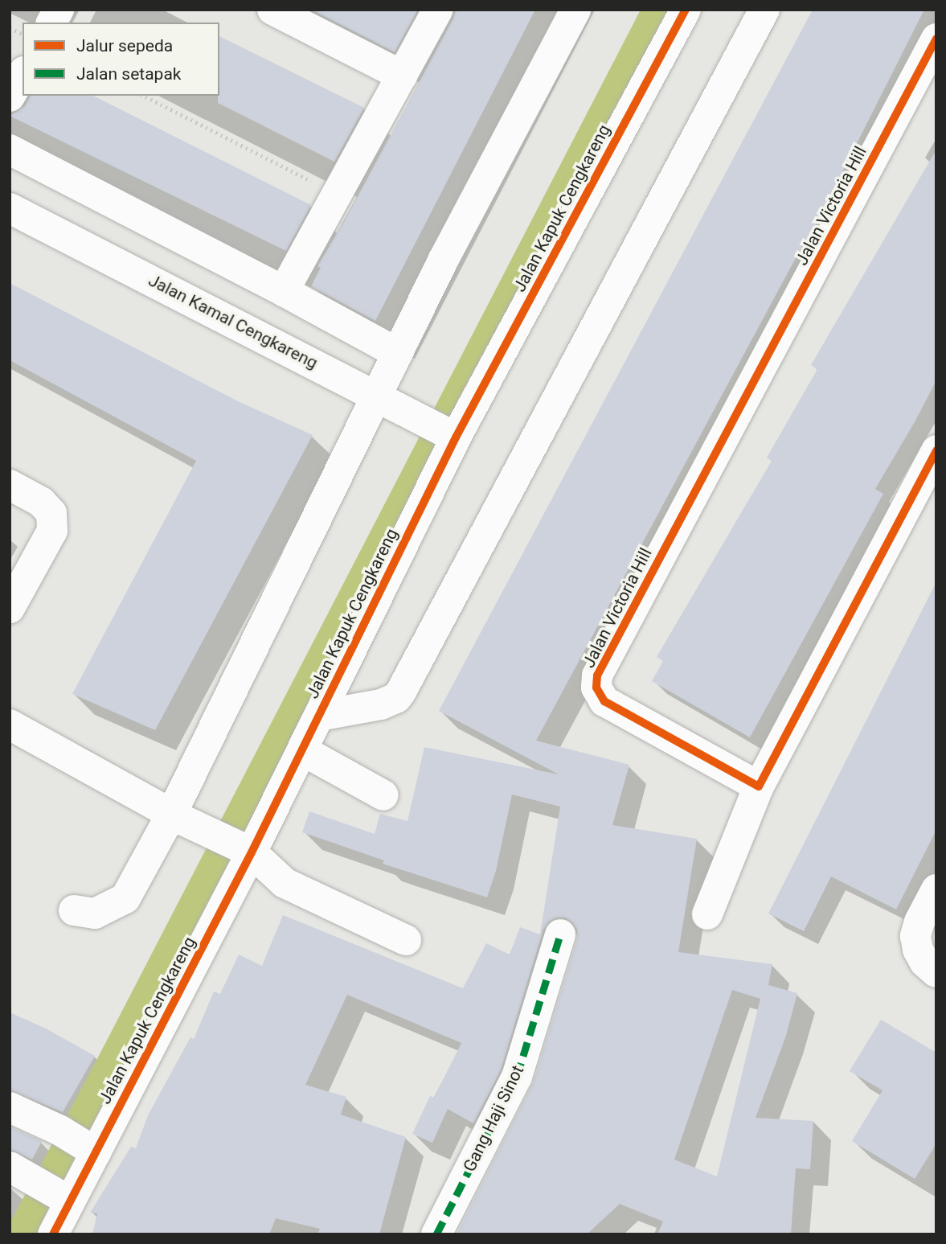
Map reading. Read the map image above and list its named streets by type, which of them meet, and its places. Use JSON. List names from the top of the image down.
{
  "streets": {
    "street": [
      "Jalan Victoria Hill",
      "Jalan Kapuk Cengkareng",
      "Jalan Kamal Cengkareng",
      "Gang Haji Sinot"
    ]
  },
  "crossings": [
    ["Jalan Kapuk Cengkareng", "Jalan Kamal Cengkareng"]
  ],
  "legend": ["Jalur sepeda", "Jalan setapak"]
}
